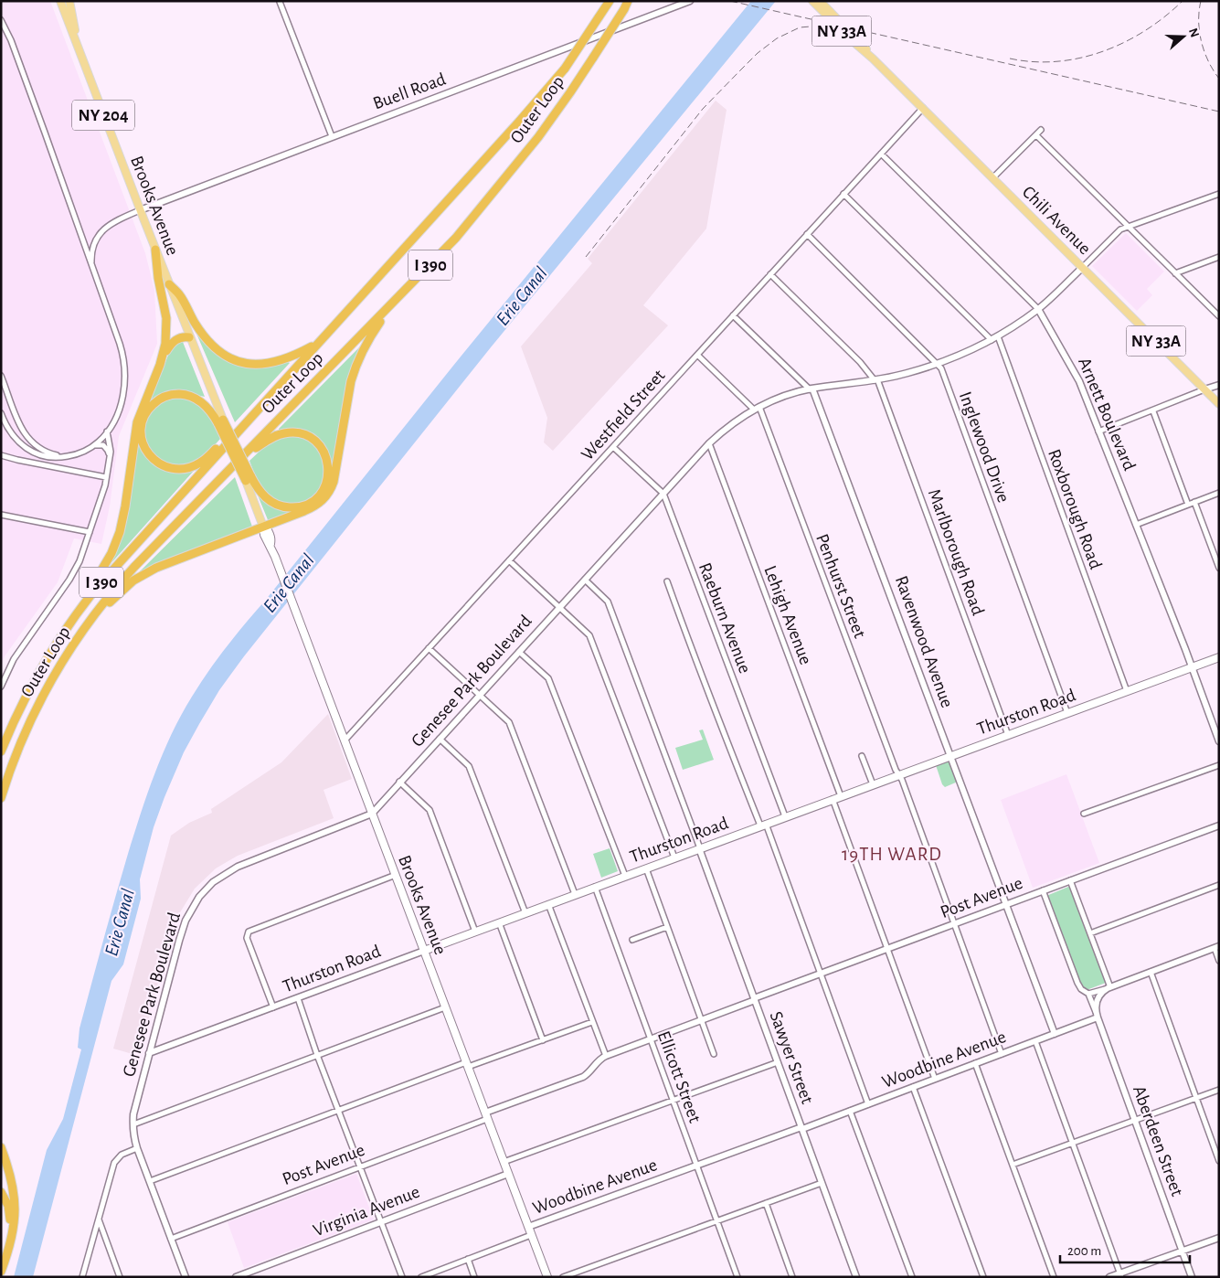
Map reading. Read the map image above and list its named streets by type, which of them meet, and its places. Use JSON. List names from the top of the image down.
{
  "streets": {
    "highway": ["Outer Loop", "I 390"],
    "main road": [
      "NY 33A",
      "NY 204",
      "Brooks Avenue",
      "Chili Avenue",
      "Thurston Road"
    ],
    "street": [
      "Buell Road",
      "Arnett Boulevard",
      "Westfield Street",
      "Inglewood Drive",
      "Roxborough Road",
      "Marlborough Road",
      "Penhurst Street",
      "Lehigh Avenue",
      "Raeburn Avenue",
      "Ravenwood Avenue",
      "Genesee Park Boulevard",
      "Post Avenue",
      "Sawyer Street",
      "Woodbine Avenue",
      "Ellicott Street",
      "Aberdeen Street",
      "Virginia Avenue"
    ]
  },
  "crossings": [
    ["Buell Road", "Brooks Avenue"],
    ["Brooks Avenue", "Westfield Street"],
    ["Brooks Avenue", "Genesee Park Boulevard"],
    ["Brooks Avenue", "Thurston Road"],
    ["Brooks Avenue", "Post Avenue"],
    ["Brooks Avenue", "Woodbine Avenue"],
    ["Brooks Avenue", "Virginia Avenue"],
    ["Chili Avenue", "Westfield Street"],
    ["Chili Avenue", "Genesee Park Boulevard"],
    ["Arnett Boulevard", "Westfield Street"],
    ["Arnett Boulevard", "Genesee Park Boulevard"],
    ["Arnett Boulevard", "Thurston Road"],
    ["Westfield Street", "Inglewood Drive"],
    ["Westfield Street", "Roxborough Road"],
    ["Westfield Street", "Marlborough Road"],
    ["Westfield Street", "Penhurst Street"],
    ["Westfield Street", "Raeburn Avenue"],
    ["Westfield Street", "Ravenwood Avenue"],
    ["Inglewood Drive", "Genesee Park Boulevard"],
    ["Inglewood Drive", "Thurston Road"],
    ["Roxborough Road", "Genesee Park Boulevard"],
    ["Roxborough Road", "Thurston Road"],
    ["Marlborough Road", "Genesee Park Boulevard"],
    ["Marlborough Road", "Thurston Road"],
    ["Penhurst Street", "Genesee Park Boulevard"],
    ["Penhurst Street", "Thurston Road"],
    ["Penhurst Street", "Post Avenue"],
    ["Penhurst Street", "Woodbine Avenue"],
    ["Lehigh Avenue", "Genesee Park Boulevard"],
    ["Lehigh Avenue", "Thurston Road"],
    ["Raeburn Avenue", "Genesee Park Boulevard"],
    ["Raeburn Avenue", "Thurston Road"],
    ["Ravenwood Avenue", "Genesee Park Boulevard"],
    ["Ravenwood Avenue", "Thurston Road"],
    ["Ravenwood Avenue", "Post Avenue"],
    ["Ravenwood Avenue", "Woodbine Avenue"],
    ["Genesee Park Boulevard", "Thurston Road"],
    ["Genesee Park Boulevard", "Post Avenue"],
    ["Thurston Road", "Sawyer Street"],
    ["Thurston Road", "Ellicott Street"],
    ["Post Avenue", "Sawyer Street"],
    ["Post Avenue", "Ellicott Street"],
    ["Post Avenue", "Aberdeen Street"],
    ["Sawyer Street", "Woodbine Avenue"],
    ["Woodbine Avenue", "Ellicott Street"],
    ["Woodbine Avenue", "Aberdeen Street"]
  ],
  "districts": ["19TH WARD"],
  "water": ["Erie Canal"],
  "scale_bar": "200 m",
  "north": "right"
}
